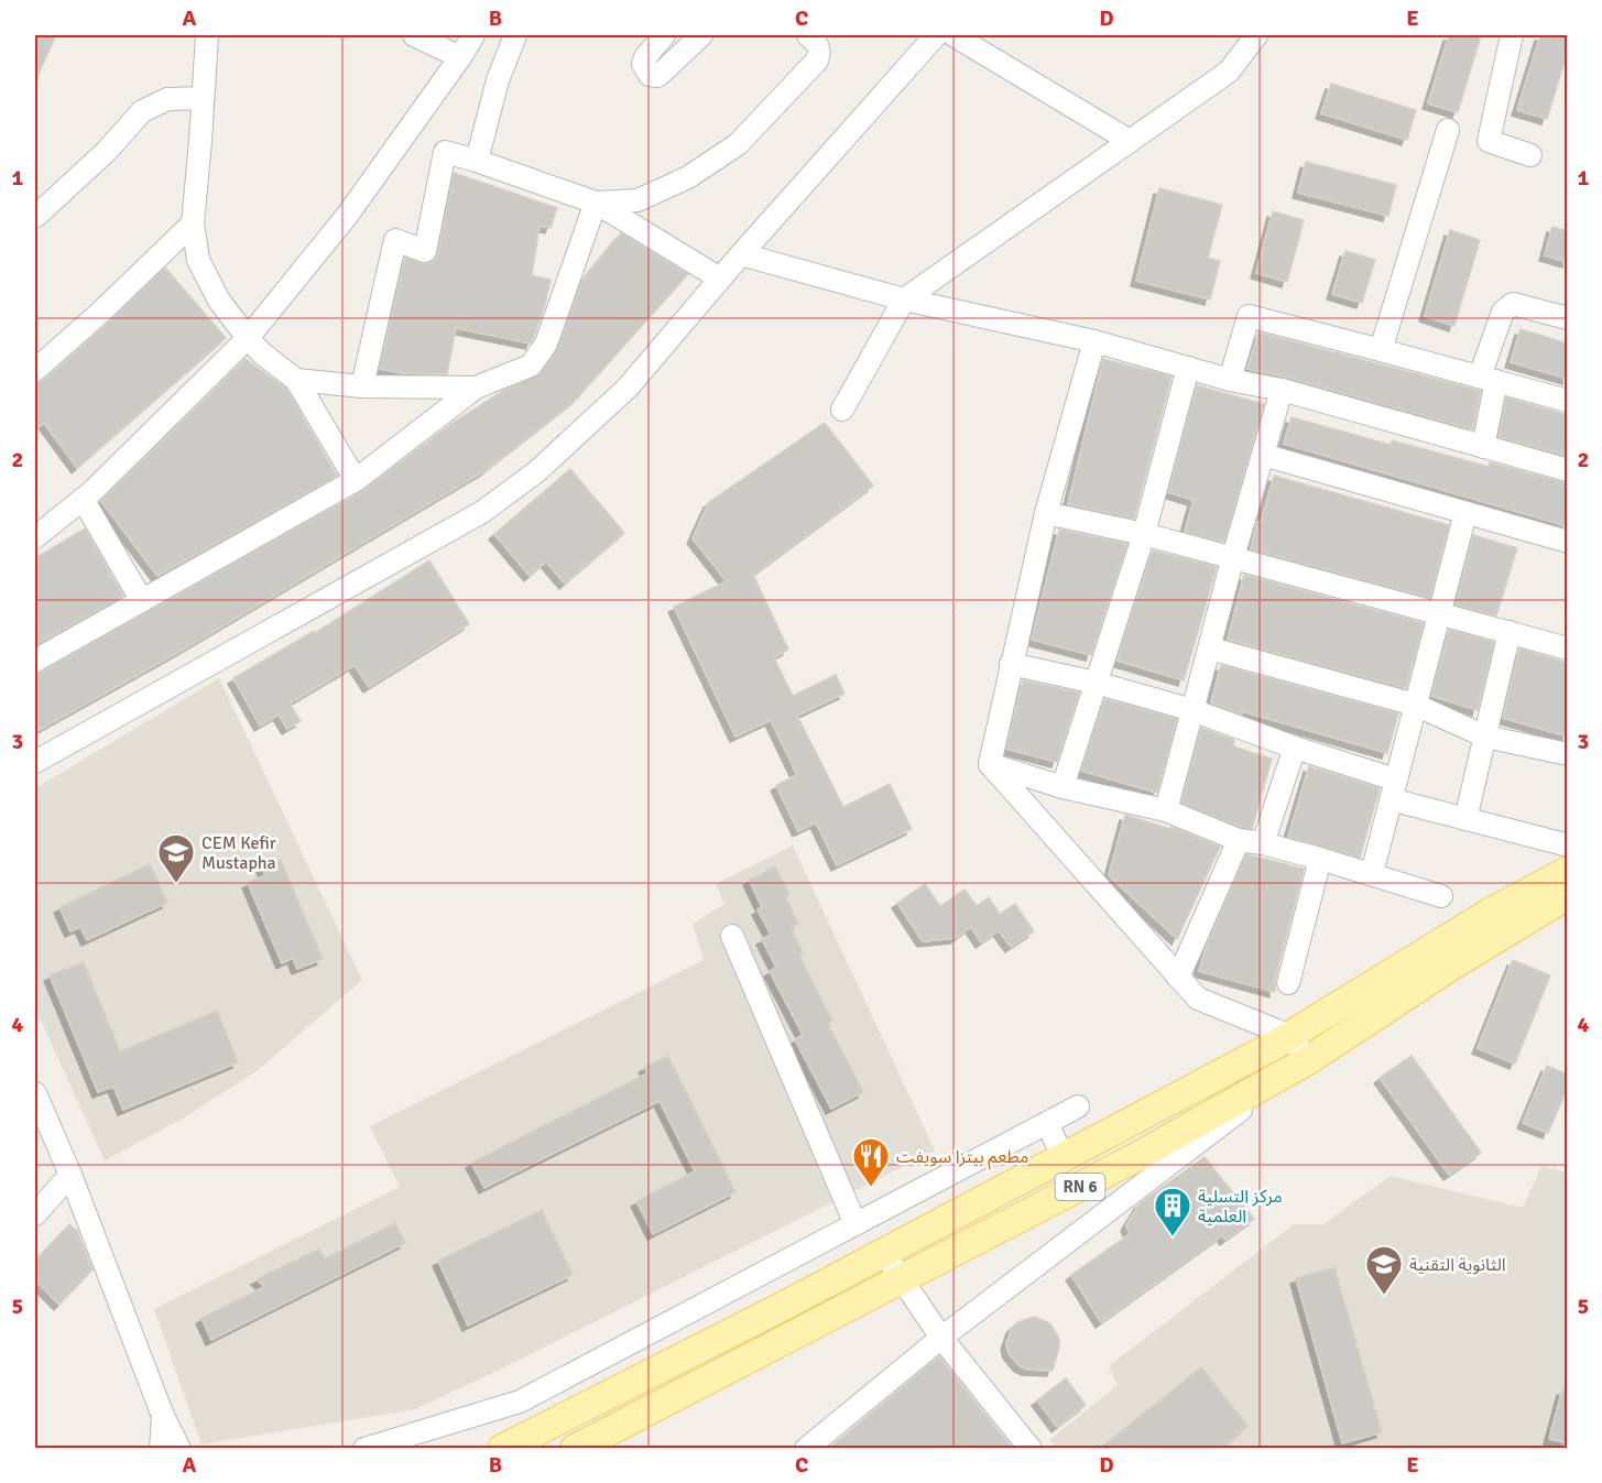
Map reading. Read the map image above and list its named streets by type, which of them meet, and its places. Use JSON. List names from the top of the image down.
{
  "streets": {
    "main road": ["RN 6"]
  },
  "places": {
    "school or university": ["CEM Kefir Mustapha", "الثانوية التقنية"],
    "restaurant": ["مطعم بيتزا سويفت"],
    "building": ["مركز التسلية العلمية"]
  },
  "grid": {
    "columns": [
      "A",
      "B",
      "C",
      "D",
      "E"
    ],
    "rows": [
      "1",
      "2",
      "3",
      "4",
      "5"
    ]
  }
}
